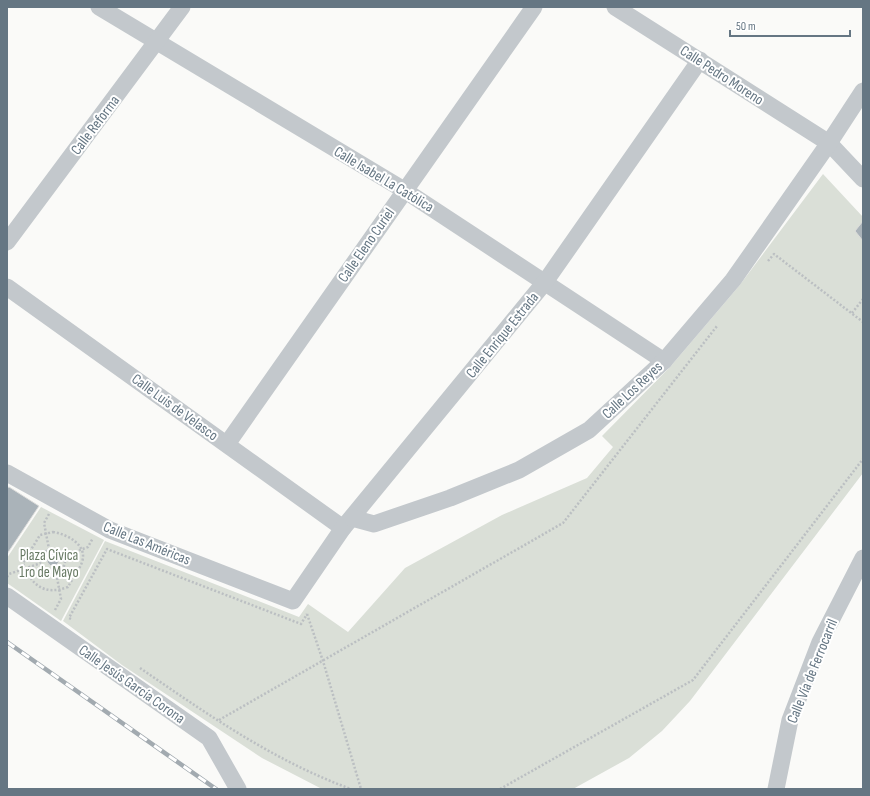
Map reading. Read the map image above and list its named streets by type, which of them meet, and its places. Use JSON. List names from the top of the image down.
{
  "streets": {
    "street": [
      "Calle Pedro Moreno",
      "Calle Reforma",
      "Calle Isabel La Católica",
      "Calle Eleno Curiel",
      "Calle Enrique Estrada",
      "Calle Los Reyes",
      "Calle Luis de Velasco",
      "Calle Las Américas",
      "Calle Vía de Ferrocarril",
      "Calle Jesús García Corona"
    ]
  },
  "crossings": [
    ["Calle Pedro Moreno", "Calle Enrique Estrada"],
    ["Calle Pedro Moreno", "Calle Los Reyes"],
    ["Calle Reforma", "Calle Isabel La Católica"],
    ["Calle Isabel La Católica", "Calle Eleno Curiel"],
    ["Calle Isabel La Católica", "Calle Enrique Estrada"],
    ["Calle Isabel La Católica", "Calle Los Reyes"],
    ["Calle Eleno Curiel", "Calle Luis de Velasco"],
    ["Calle Enrique Estrada", "Calle Los Reyes"],
    ["Calle Enrique Estrada", "Calle Luis de Velasco"],
    ["Calle Enrique Estrada", "Calle Las Américas"],
    ["Calle Los Reyes", "Calle Luis de Velasco"]
  ],
  "parks": ["Plaza Cívica 1ro de Mayo"],
  "scale_bar": "50 m"
}
